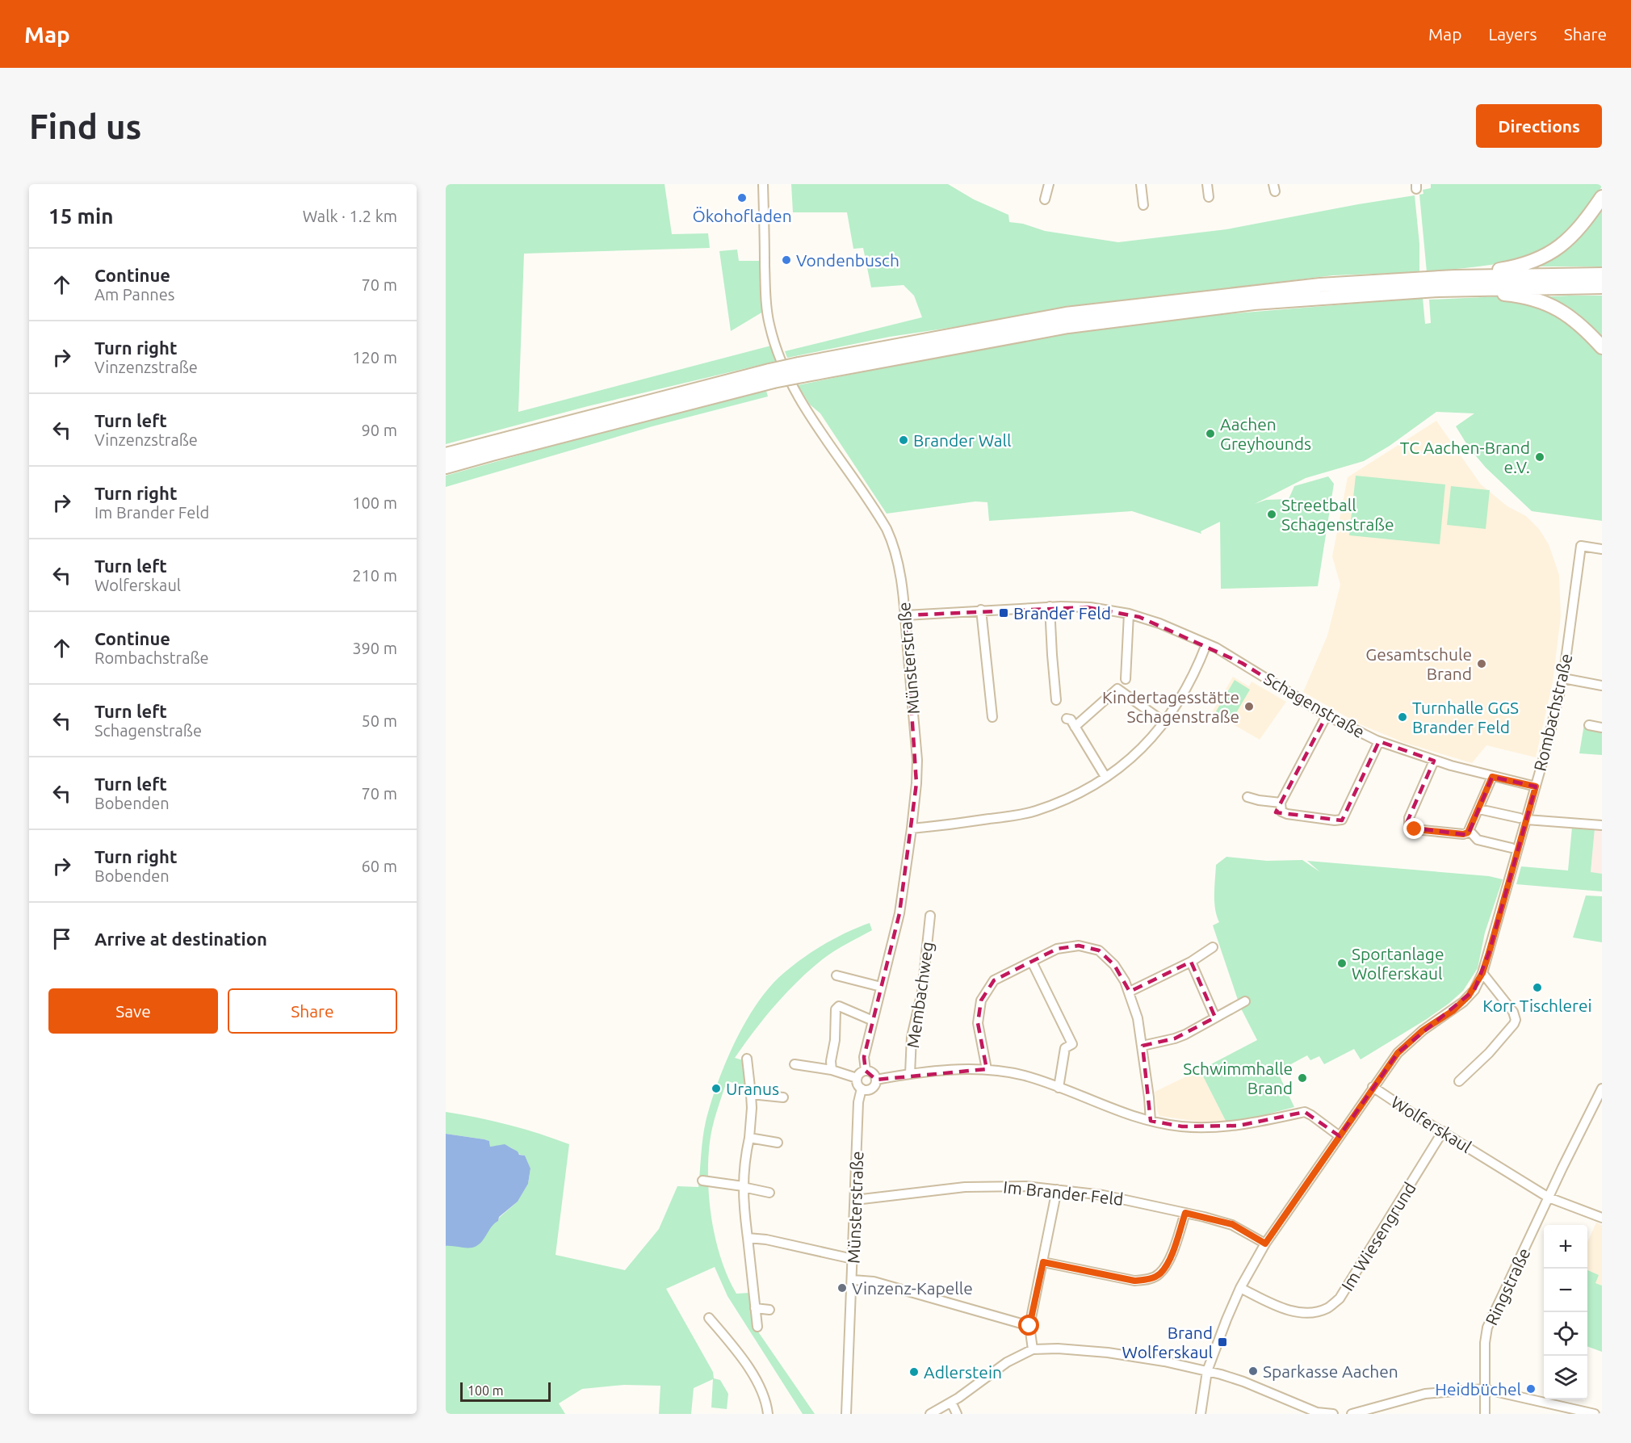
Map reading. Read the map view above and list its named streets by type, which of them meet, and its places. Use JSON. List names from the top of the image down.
{
  "streets": {
    "street": [
      "Münsterstraße",
      "Schagenstraße",
      "Rombachstraße",
      "Membachweg",
      "Wolferskaul",
      "Im Brander Feld",
      "Im Wiesengrund",
      "Ringstraße"
    ]
  },
  "crossings": [
    ["Münsterstraße", "Schagenstraße"],
    ["Münsterstraße", "Im Brander Feld"],
    ["Schagenstraße", "Rombachstraße"],
    ["Rombachstraße", "Wolferskaul"],
    ["Wolferskaul", "Im Brander Feld"],
    ["Wolferskaul", "Im Wiesengrund"],
    ["Wolferskaul", "Ringstraße"]
  ],
  "places": {
    "other": [
      "Ökohofladen",
      "Vondenbusch",
      "Aachen Greyhounds",
      "Brander Wall",
      "TC Aachen-Brand e.V.",
      "Streetball Schagenstraße",
      "Gesamtschule Brand",
      "Kindertagesstätte Schagenstraße",
      "Turnhalle GGS Brander Feld",
      "Sportanlage Wolferskaul",
      "Korr Tischlerei",
      "Schwimmhalle Brand",
      "Uranus",
      "Vinzenz-Kapelle",
      "Sparkasse Aachen",
      "Adlerstein",
      "Heidbüchel"
    ],
    "transit": ["Brander Feld", "Brand Wolferskaul"]
  },
  "scale_bar": "100 m",
  "page": {
    "header": "Map",
    "nav": ["Map", "Layers", "Share"],
    "buttons": [
      "Directions",
      ["Save", "Share"]
    ],
    "title": "Find us",
    "heading": ["15 min", "Walk · 1.2 km"],
    "list": [
      ["Continue", "Am Pannes", "70 m"],
      ["Turn right", "Vinzenzstraße", "120 m"],
      ["Turn left", "Vinzenzstraße", "90 m"],
      ["Turn right", "Im Brander Feld", "100 m"],
      ["Turn left", "Wolferskaul", "210 m"],
      ["Continue", "Rombachstraße", "390 m"],
      ["Turn left", "Schagenstraße", "50 m"],
      ["Turn left", "Bobenden", "70 m"],
      ["Turn right", "Bobenden", "60 m"],
      "Arrive at destination"
    ],
    "map_buttons": ["+", "−"],
    "scale": "100 m"
  }
}
